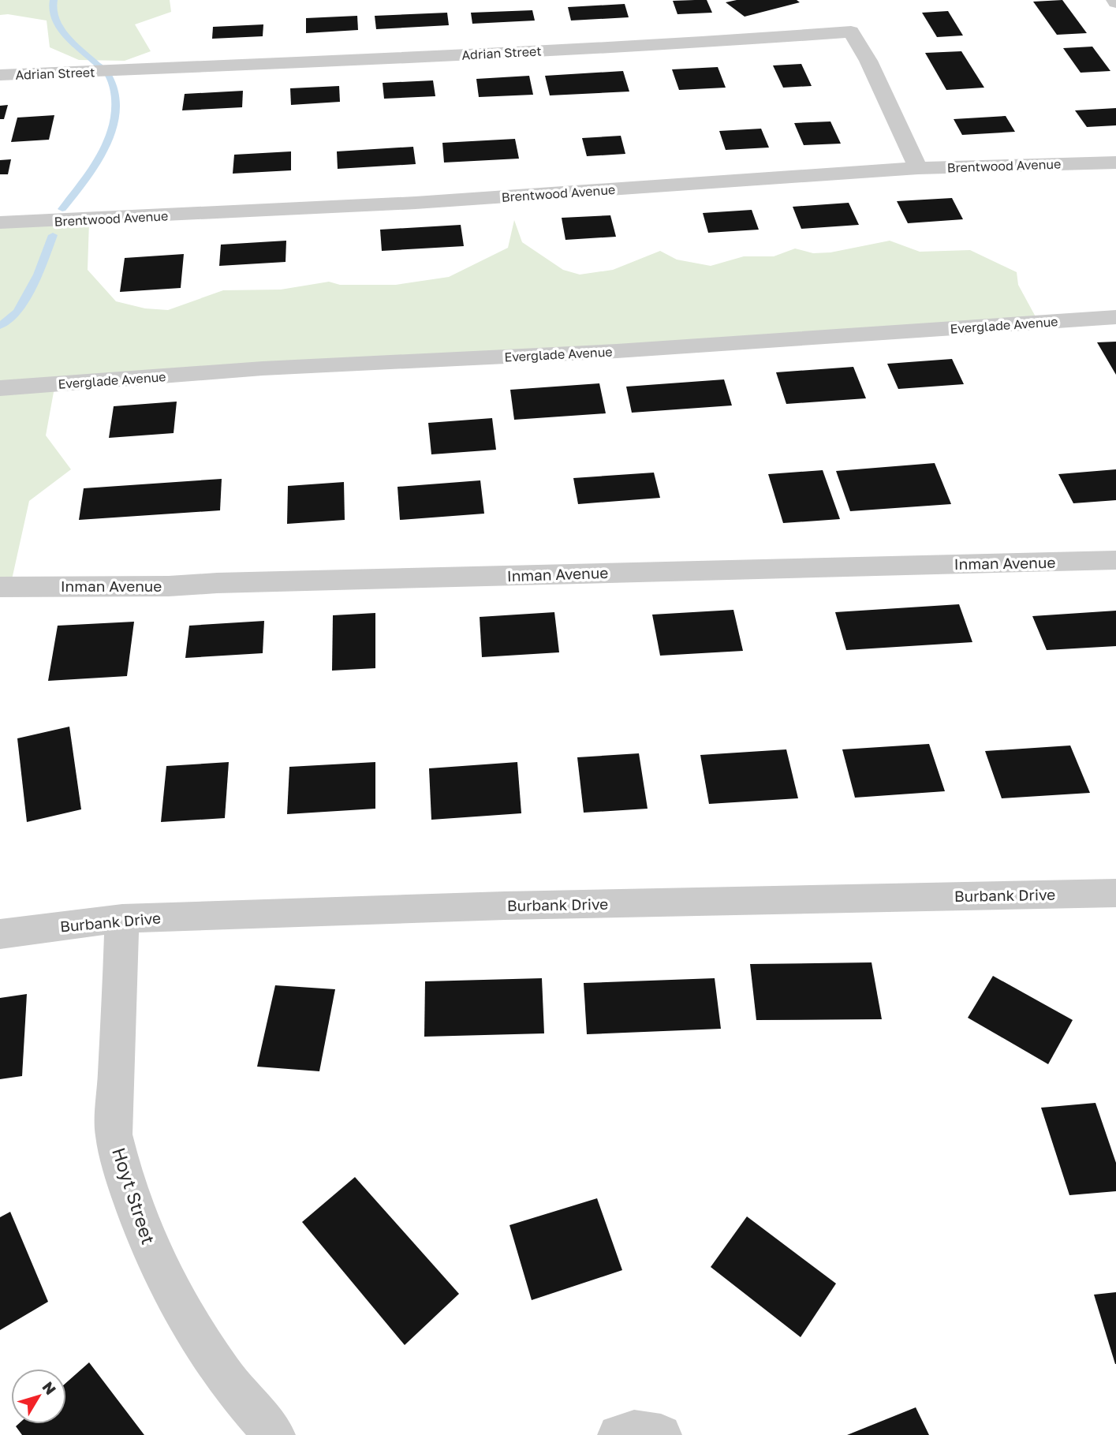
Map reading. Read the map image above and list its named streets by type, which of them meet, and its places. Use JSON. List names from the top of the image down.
{
  "streets": {
    "street": [
      "Adrian Street",
      "Brentwood Avenue",
      "Everglade Avenue",
      "Inman Avenue",
      "Burbank Drive",
      "Hoyt Street"
    ]
  },
  "crossings": [
    ["Adrian Street", "Brentwood Avenue"],
    ["Burbank Drive", "Hoyt Street"]
  ],
  "north": "top right"
}
